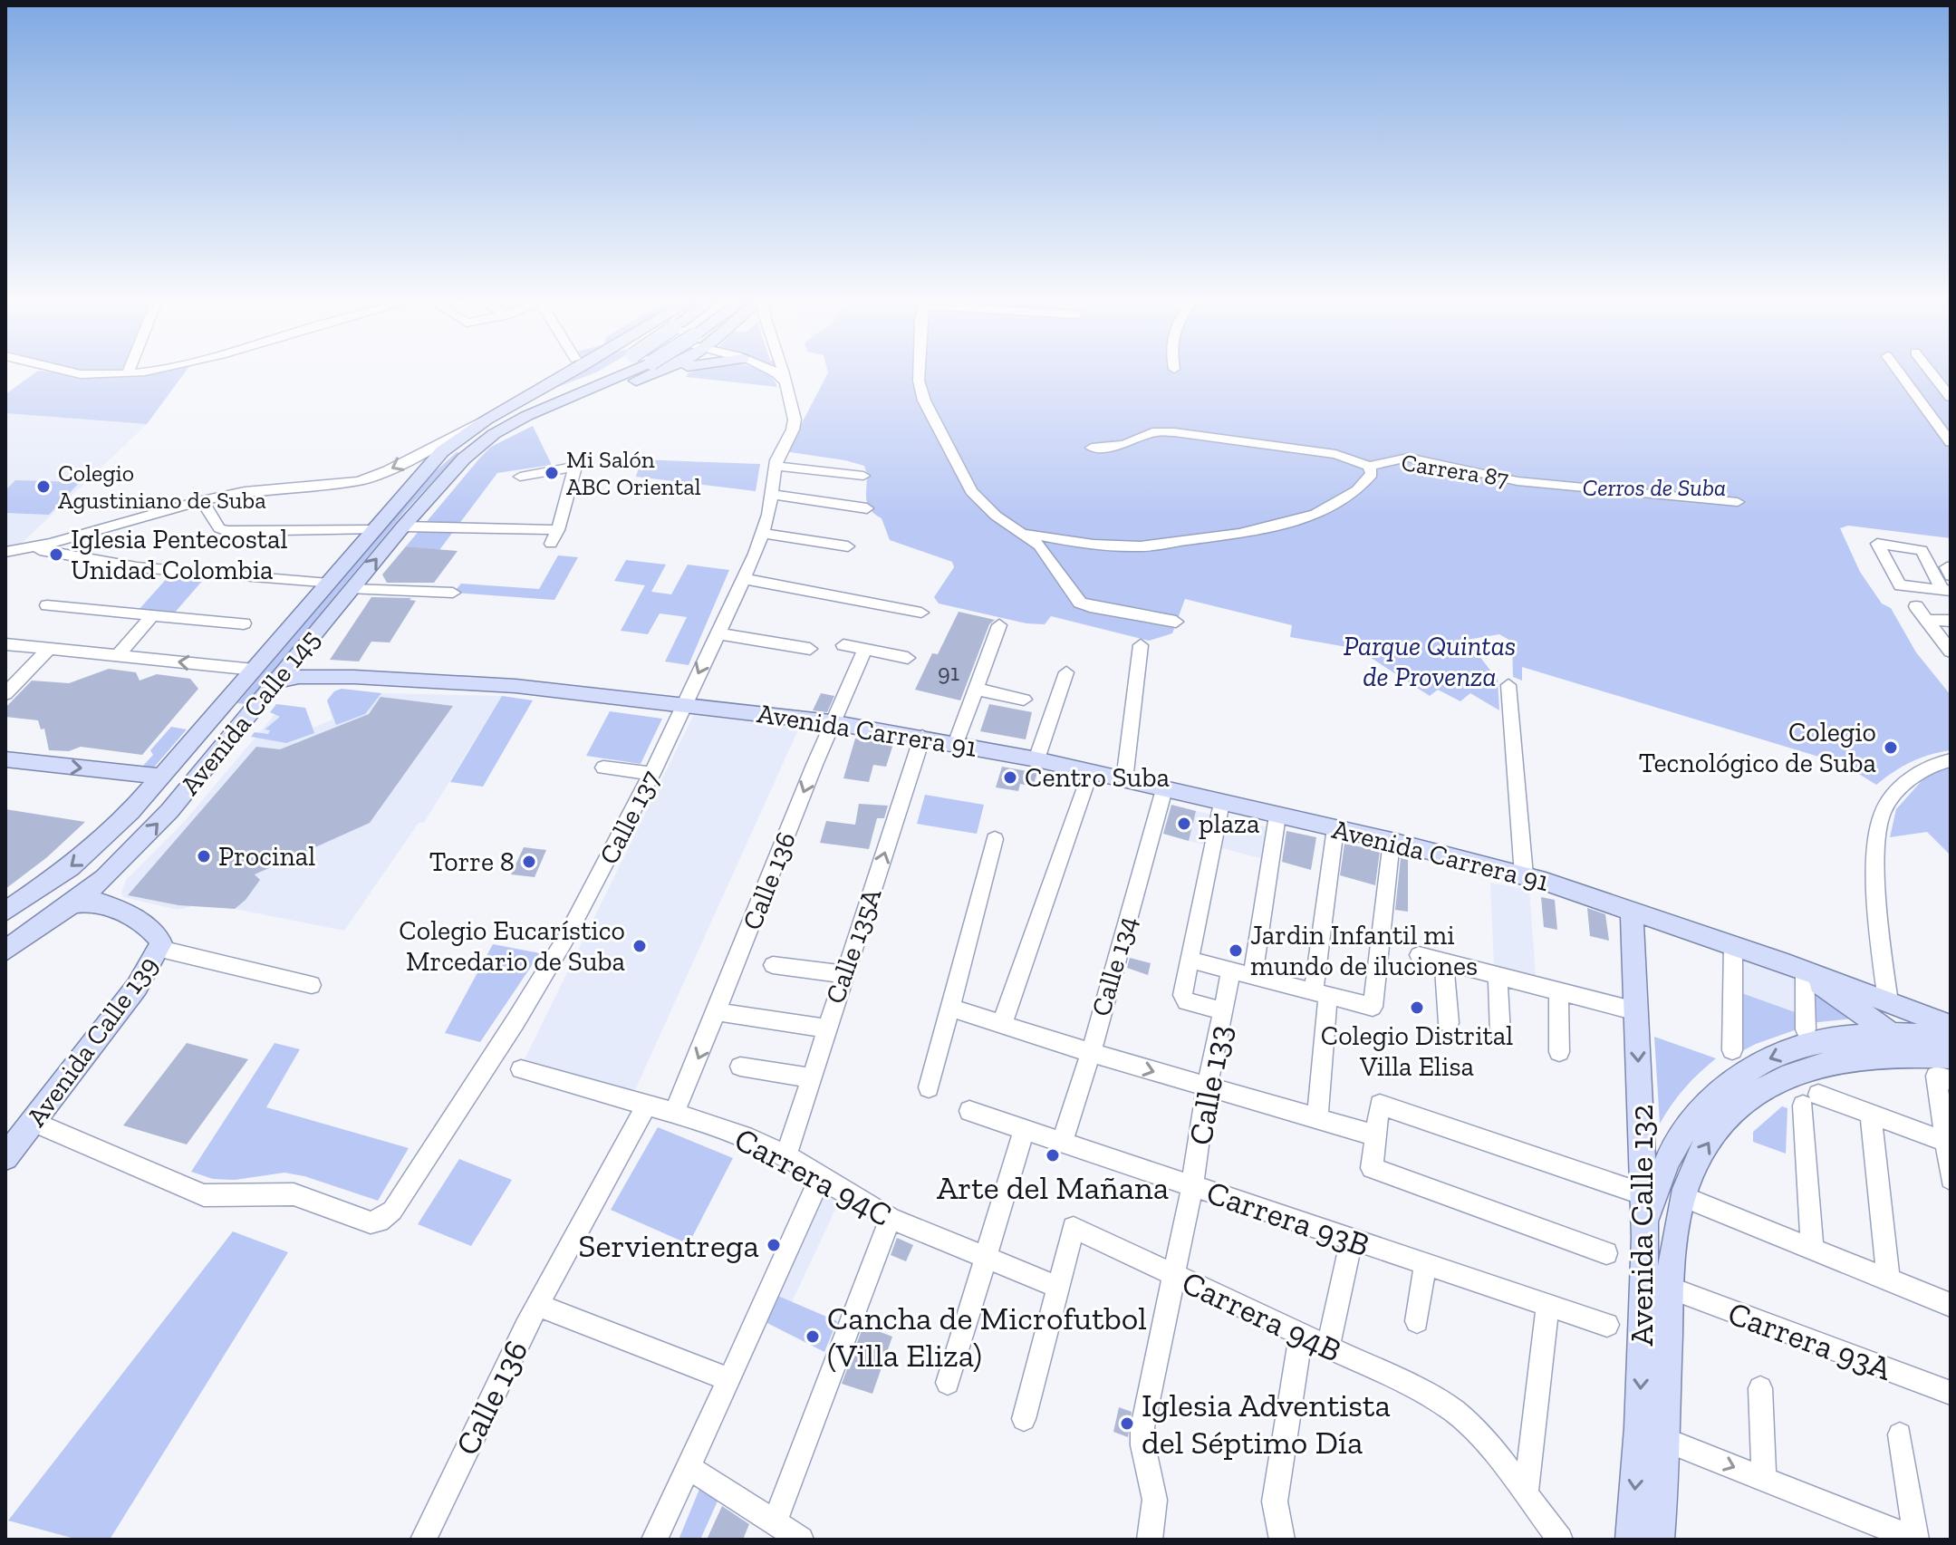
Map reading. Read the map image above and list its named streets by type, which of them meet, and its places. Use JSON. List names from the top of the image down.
{
  "streets": {
    "main road": [
      "Avenida Calle 145",
      "Avenida Carrera 91",
      "Avenida Calle 139",
      "Avenida Calle 132"
    ],
    "street": [
      "Carrera 87",
      "Calle 137",
      "Calle 136",
      "Calle 135A",
      "Calle 134",
      "Calle 133",
      "Carrera 94C",
      "Carrera 93B",
      "Carrera 94B",
      "Carrera 93A"
    ]
  },
  "crossings": [
    ["Avenida Calle 145", "Avenida Carrera 91"],
    ["Avenida Calle 145", "Avenida Calle 139"],
    ["Avenida Carrera 91", "Calle 137"],
    ["Avenida Carrera 91", "Calle 136"],
    ["Avenida Carrera 91", "Calle 135A"],
    ["Avenida Carrera 91", "Calle 134"],
    ["Avenida Carrera 91", "Calle 133"],
    ["Avenida Carrera 91", "Avenida Calle 132"],
    ["Calle 137", "Avenida Calle 139"],
    ["Calle 136", "Carrera 94C"],
    ["Calle 135A", "Carrera 94C"],
    ["Calle 134", "Carrera 93B"],
    ["Calle 133", "Carrera 93B"],
    ["Calle 133", "Carrera 94B"],
    ["Carrera 94C", "Carrera 94B"],
    ["Avenida Calle 132", "Carrera 93A"]
  ],
  "one_way": ["Calle 136"],
  "parks": ["Cerros de Suba", "Parque Quintas de Provenza"],
  "places": [
    "Mi Salón ABC Oriental",
    "Colegio Agustiniano de Suba",
    "Iglesia Pentecostal Unidad Colombia",
    "Colegio Tecnológico de Suba",
    "Centro Suba",
    "plaza",
    "Procinal",
    "Torre 8",
    "Colegio Eucarístico Mrcedario de Suba",
    "Jardin Infantil mi mundo de iluciones",
    "Colegio Distrital Villa Elisa",
    "Arte del Mañana",
    "Servientrega",
    "Cancha de Microfutbol (Villa Eliza)",
    "Iglesia Adventista del Séptimo Día"
  ],
  "house_numbers": ["91"]
}
